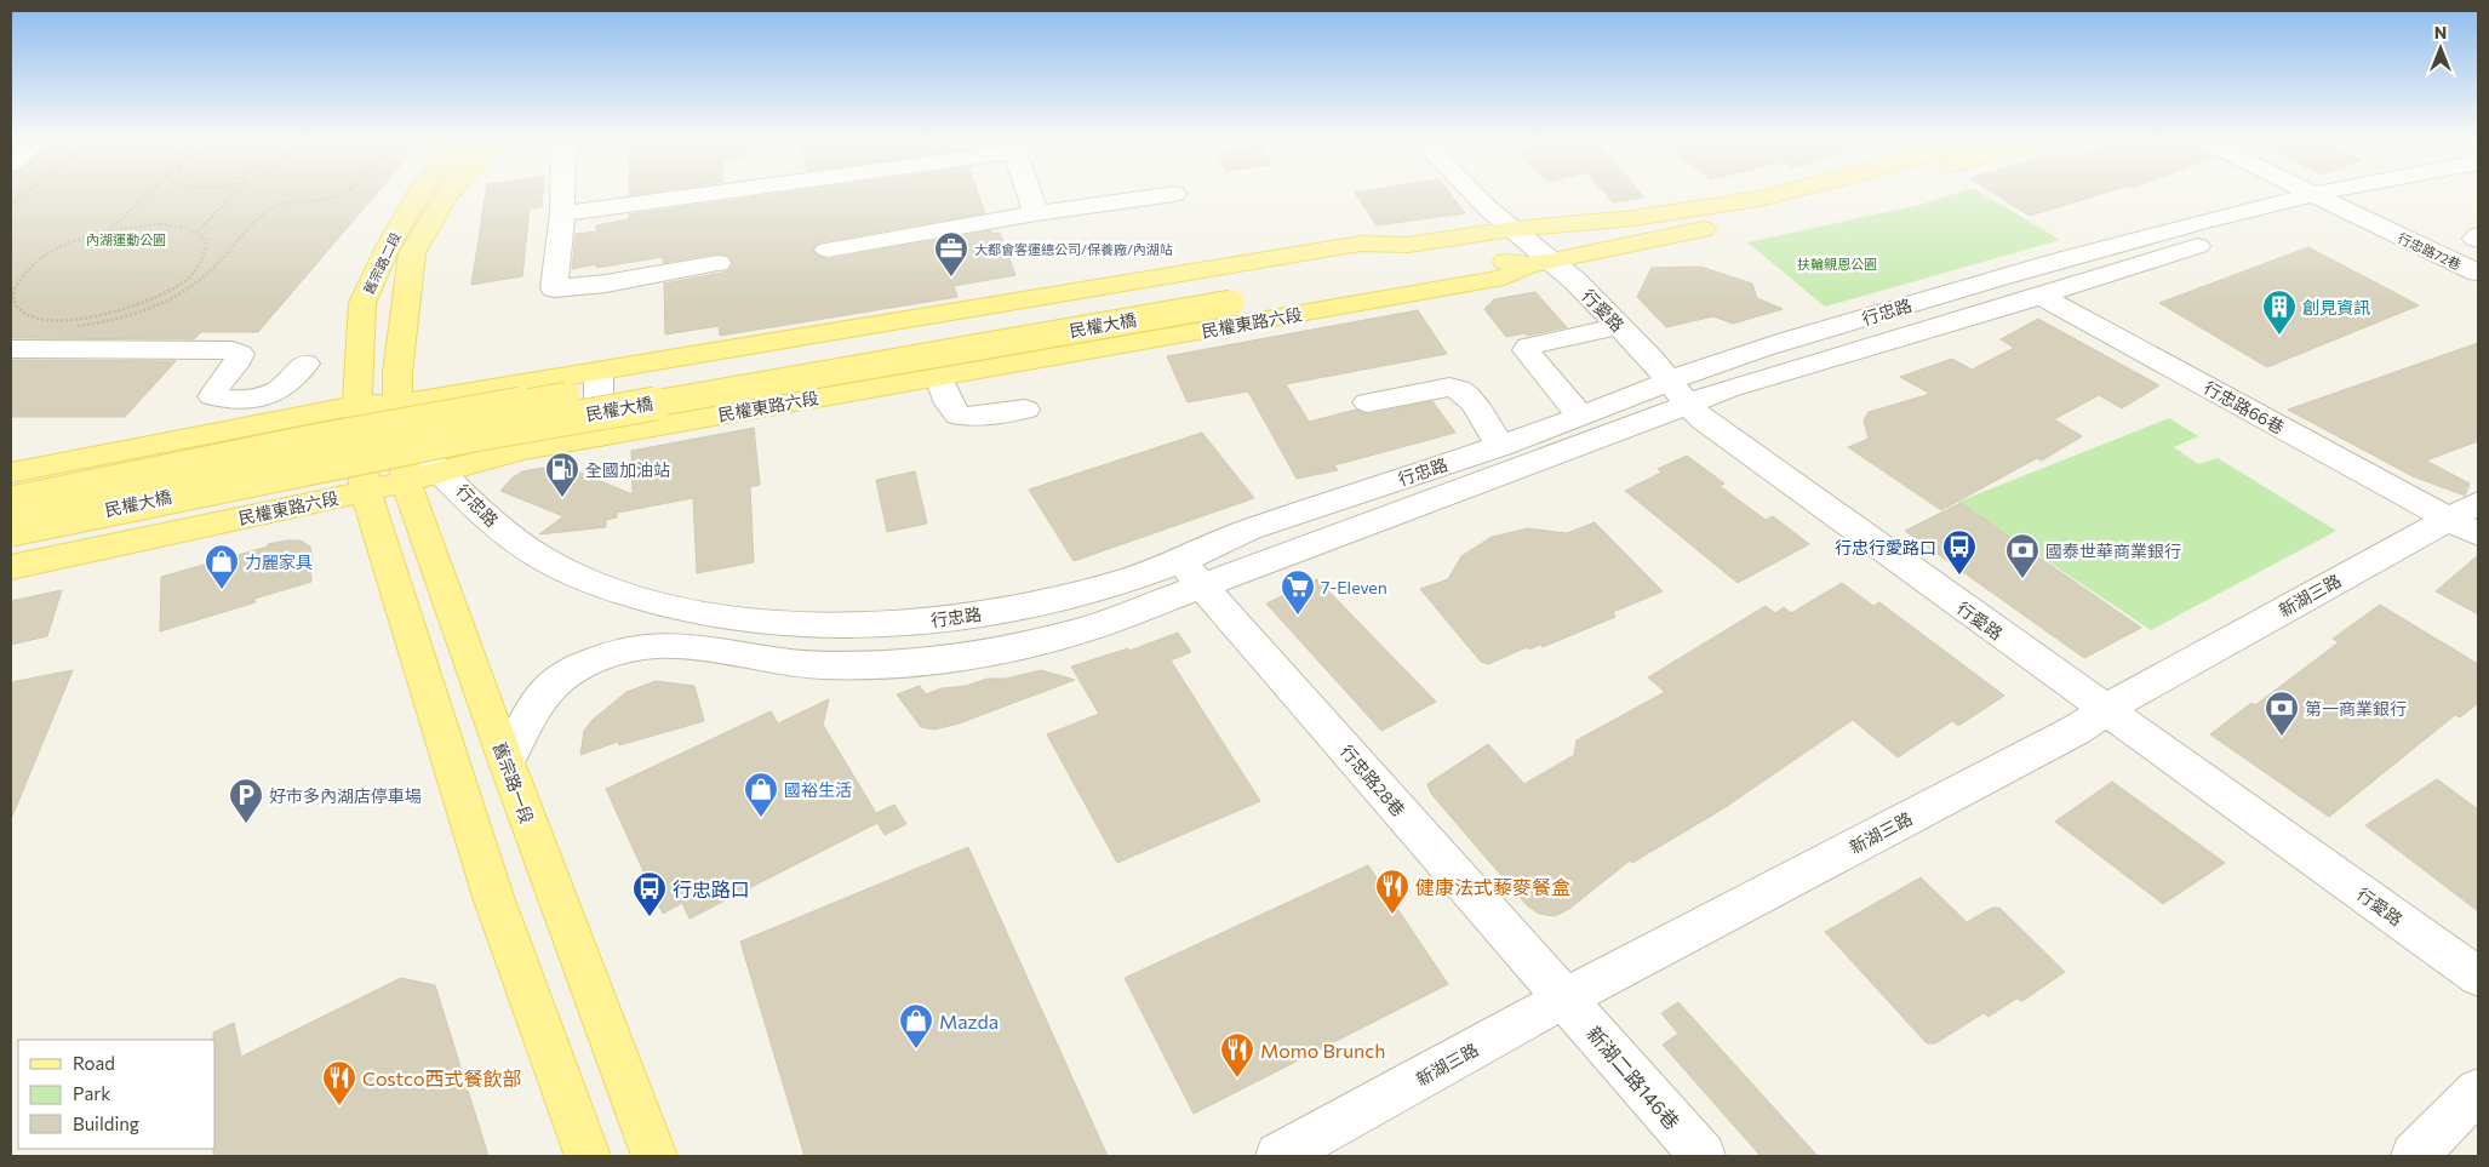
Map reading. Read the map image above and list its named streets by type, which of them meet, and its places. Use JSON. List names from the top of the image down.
{
  "streets": {
    "main road": [
      "舊宗路二段",
      "民權東路六段",
      "民權大橋",
      "舊宗路一段"
    ],
    "street": [
      "行忠路72巷",
      "行愛路",
      "行忠路",
      "行忠路66巷",
      "新湖三路",
      "行忠路28巷",
      "新湖二路146巷"
    ]
  },
  "crossings": [
    ["行忠路72巷", "行忠路"],
    ["舊宗路二段", "舊宗路一段"],
    ["行愛路", "行忠路"],
    ["行愛路", "民權東路六段"],
    ["行愛路", "新湖三路"],
    ["行忠路", "民權東路六段"],
    ["行忠路", "行忠路66巷"],
    ["行忠路", "行忠路28巷"],
    ["行忠路", "舊宗路一段"],
    ["民權東路六段", "民權大橋"],
    ["民權東路六段", "舊宗路一段"],
    ["行忠路66巷", "新湖三路"],
    ["新湖三路", "行忠路28巷"],
    ["新湖三路", "新湖二路146巷"],
    ["行忠路28巷", "新湖二路146巷"]
  ],
  "parks": ["內湖運動公園", "扶輪親恩公園"],
  "places": {
    "office": ["大都會客運總公司/保養廠/內湖站"],
    "building": ["創見資訊"],
    "fuel station": ["全國加油站"],
    "bus stop": ["行忠行愛路口", "行忠路口"],
    "bank": ["國泰世華商業銀行", "第一商業銀行"],
    "shop": ["力麗家具", "國裕生活", "Mazda"],
    "supermarket": ["7-Eleven"],
    "parking": ["好市多內湖店停車場"],
    "restaurant": ["健康法式藜麥餐盒", "Momo Brunch", "Costco西式餐飲部"]
  },
  "legend": ["Road", "Park", "Building"],
  "north": "top"
}
